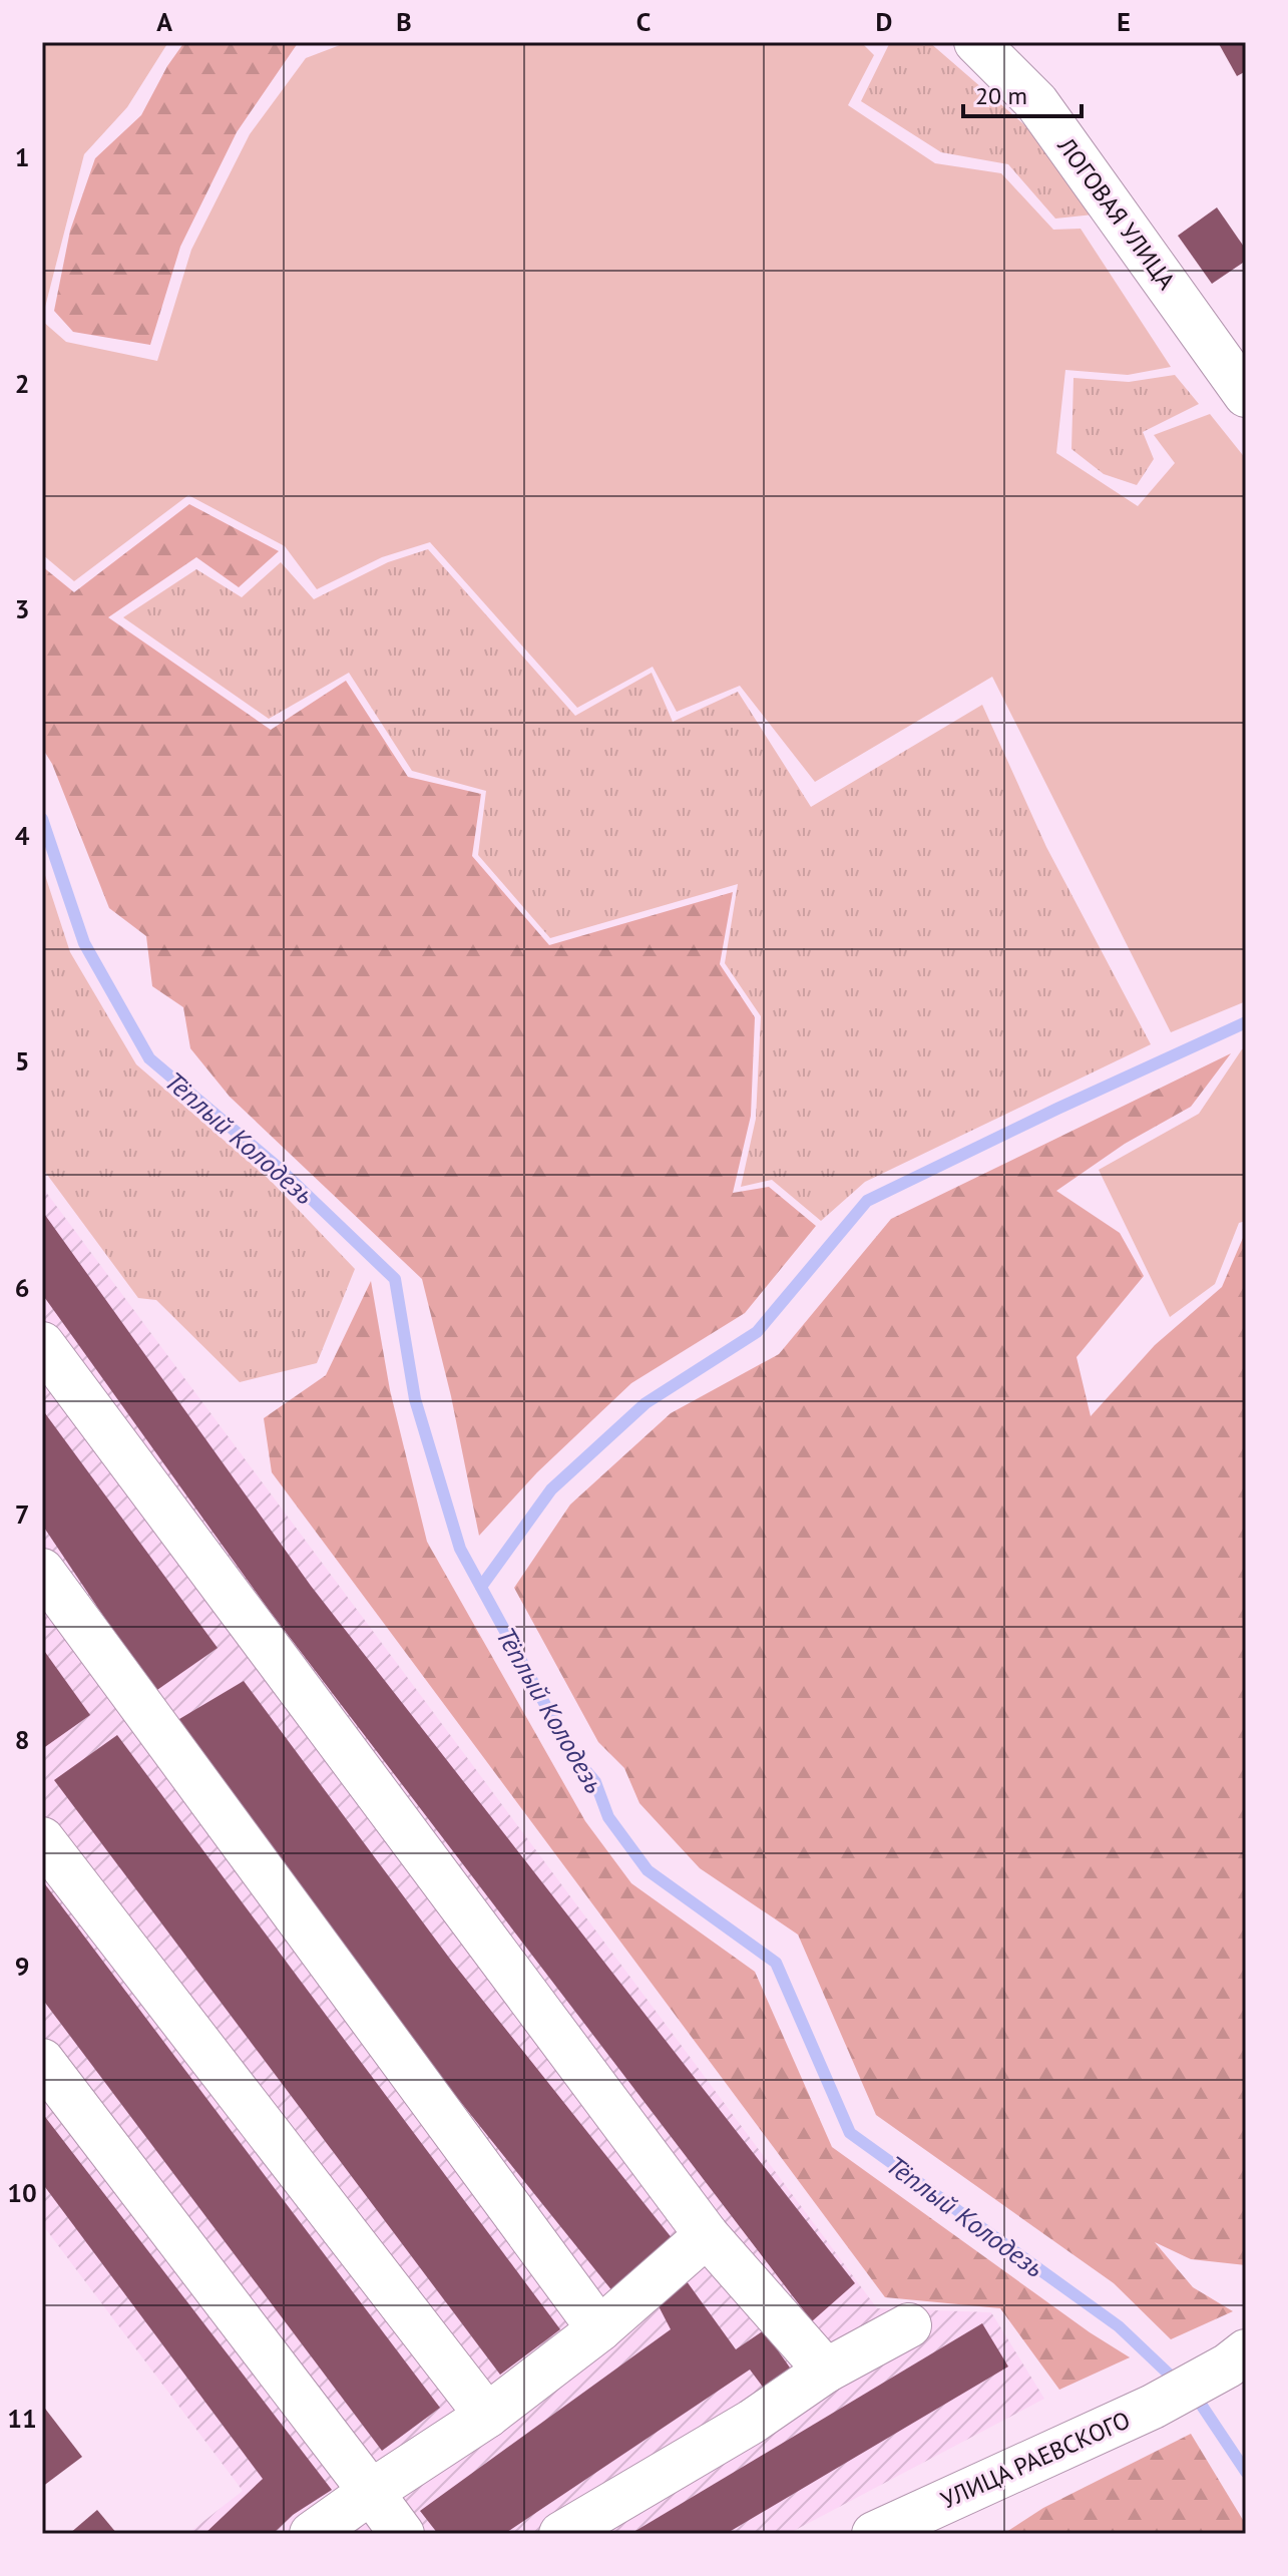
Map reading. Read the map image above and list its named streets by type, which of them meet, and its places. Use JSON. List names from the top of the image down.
{
  "streets": {
    "street": ["ЛОГОВАЯ УЛИЦА", "УЛИЦА РАЕВСКОГО"]
  },
  "water": ["Тёплый Колодезь"],
  "scale_bar": "20 m",
  "grid": {
    "columns": [
      "A",
      "B",
      "C",
      "D",
      "E"
    ],
    "rows": [
      "1",
      "2",
      "3",
      "4",
      "5",
      "6",
      "7",
      "8",
      "9",
      "10",
      "11"
    ]
  }
}
